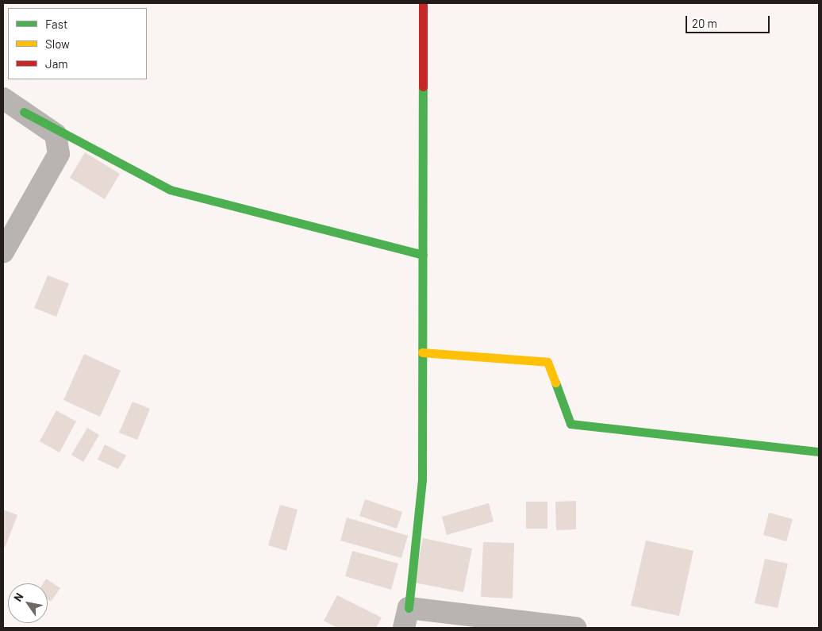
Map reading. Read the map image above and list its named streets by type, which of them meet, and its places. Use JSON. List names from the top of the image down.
{
  "legend": ["Fast", "Slow", "Jam"],
  "scale_bar": "20 m",
  "north": "top left"
}
